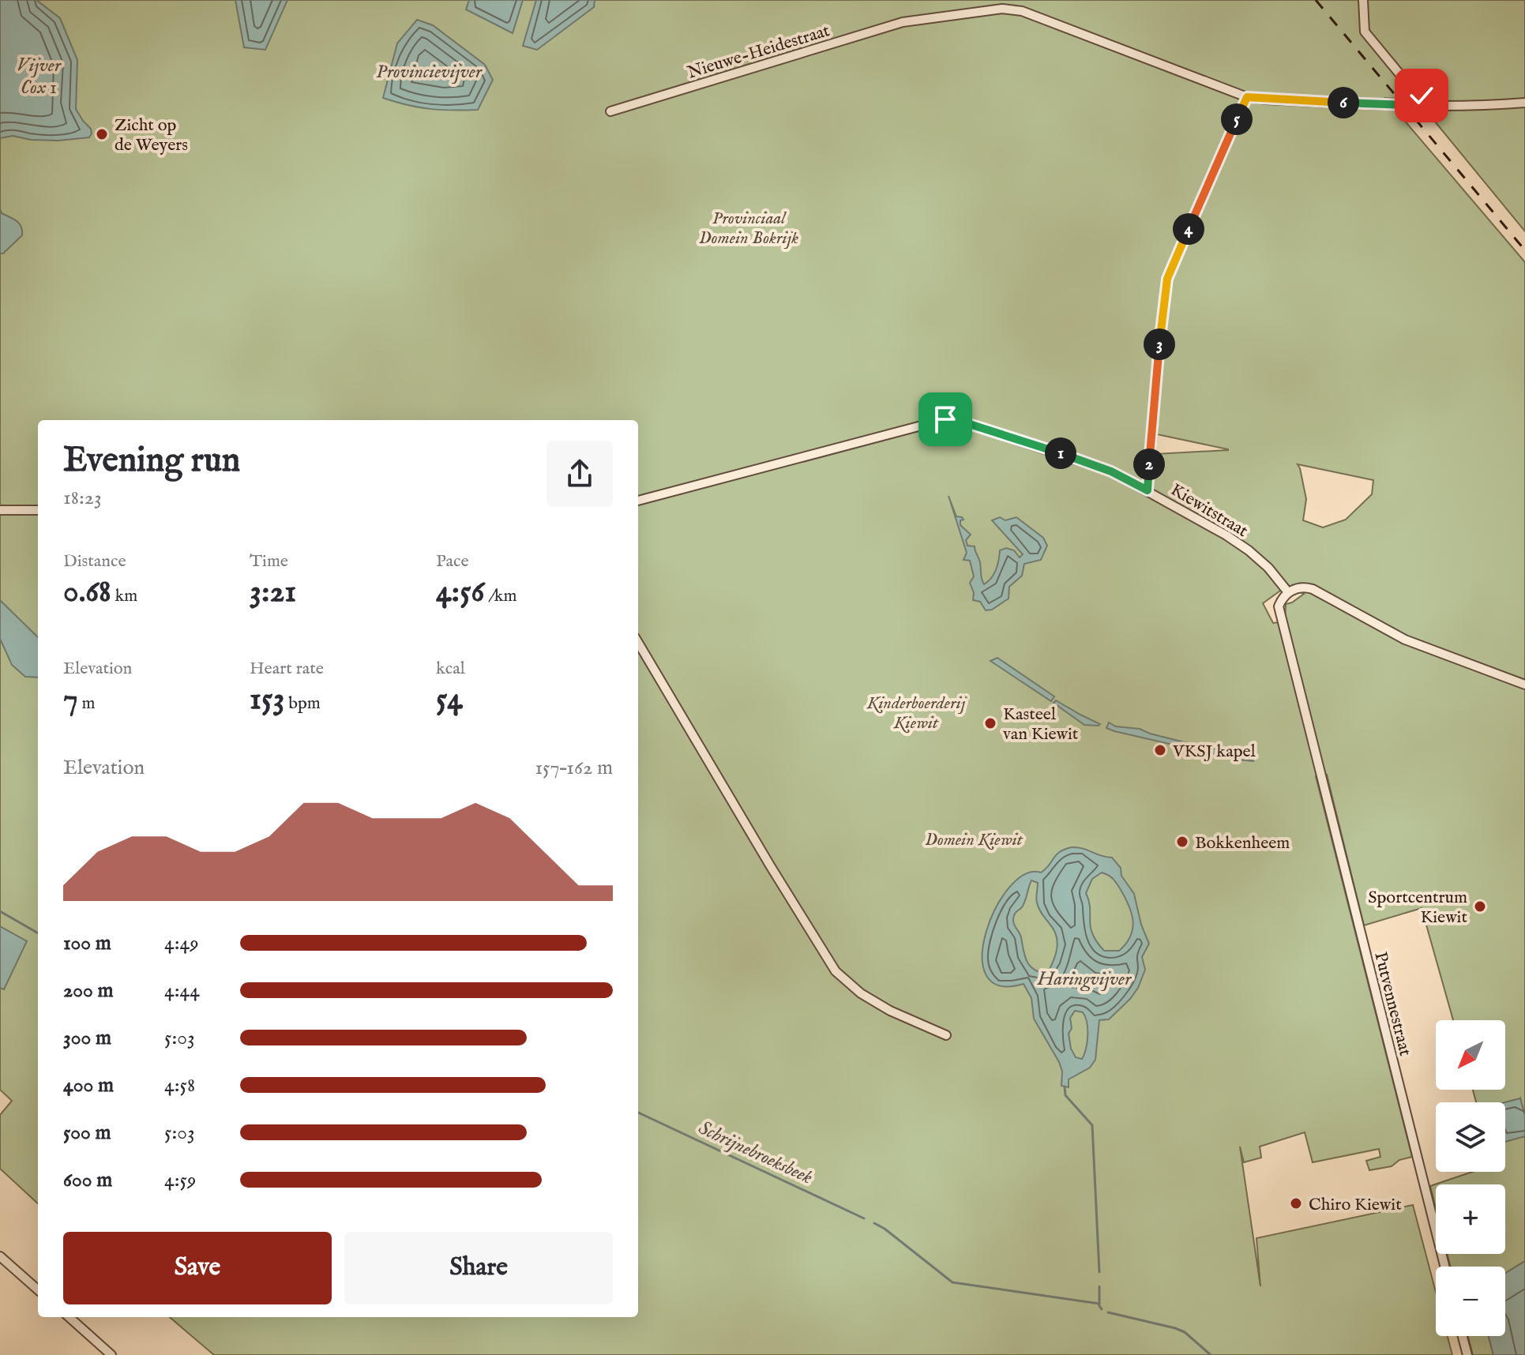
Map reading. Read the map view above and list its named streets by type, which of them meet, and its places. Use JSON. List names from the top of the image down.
{
  "streets": {
    "street": ["Nieuwe-Heidestraat", "Kiewitstraat", "Putvennestraat"]
  },
  "crossings": [
    ["Kiewitstraat", "Putvennestraat"]
  ],
  "water": [
    "Vijver Cox 1",
    "Provincievijver",
    "Haringvijver",
    "Schrijnebroeksbeek"
  ],
  "parks": ["Provinciaal Domein Bokrijk", "Kinderboerderij Kiewit", "Domein Kiewit"],
  "places": [
    "Zicht op de Weyers",
    "Kasteel van Kiewit",
    "VKSJ kapel",
    "Bokkenheem",
    "Sportcentrum Kiewit",
    "Chiro Kiewit"
  ],
  "north": "bottom left",
  "page": {
    "pins": [
      "6",
      "5",
      "4",
      "3",
      "1",
      "2"
    ],
    "heading": ["Evening run", "18:23"],
    "stats": [
      ["Distance", "0.68 km"],
      ["Time", "3:21"],
      ["Pace", "4:56 /km"],
      ["Elevation", "7 m"],
      ["Heart rate", "153 bpm"],
      ["kcal", "54"]
    ],
    "chart": ["Elevation", "157–162 m"],
    "list": [
      {
        "name": "100 m",
        "note": "4:49"
      },
      {
        "name": "200 m",
        "note": "4:44"
      },
      {
        "name": "300 m",
        "note": "5:03"
      },
      {
        "name": "400 m",
        "note": "4:58"
      },
      {
        "name": "500 m",
        "note": "5:03"
      },
      {
        "name": "600 m",
        "note": "4:59"
      }
    ],
    "map_buttons": ["+", "−"],
    "buttons": ["Save", "Share"]
  }
}
